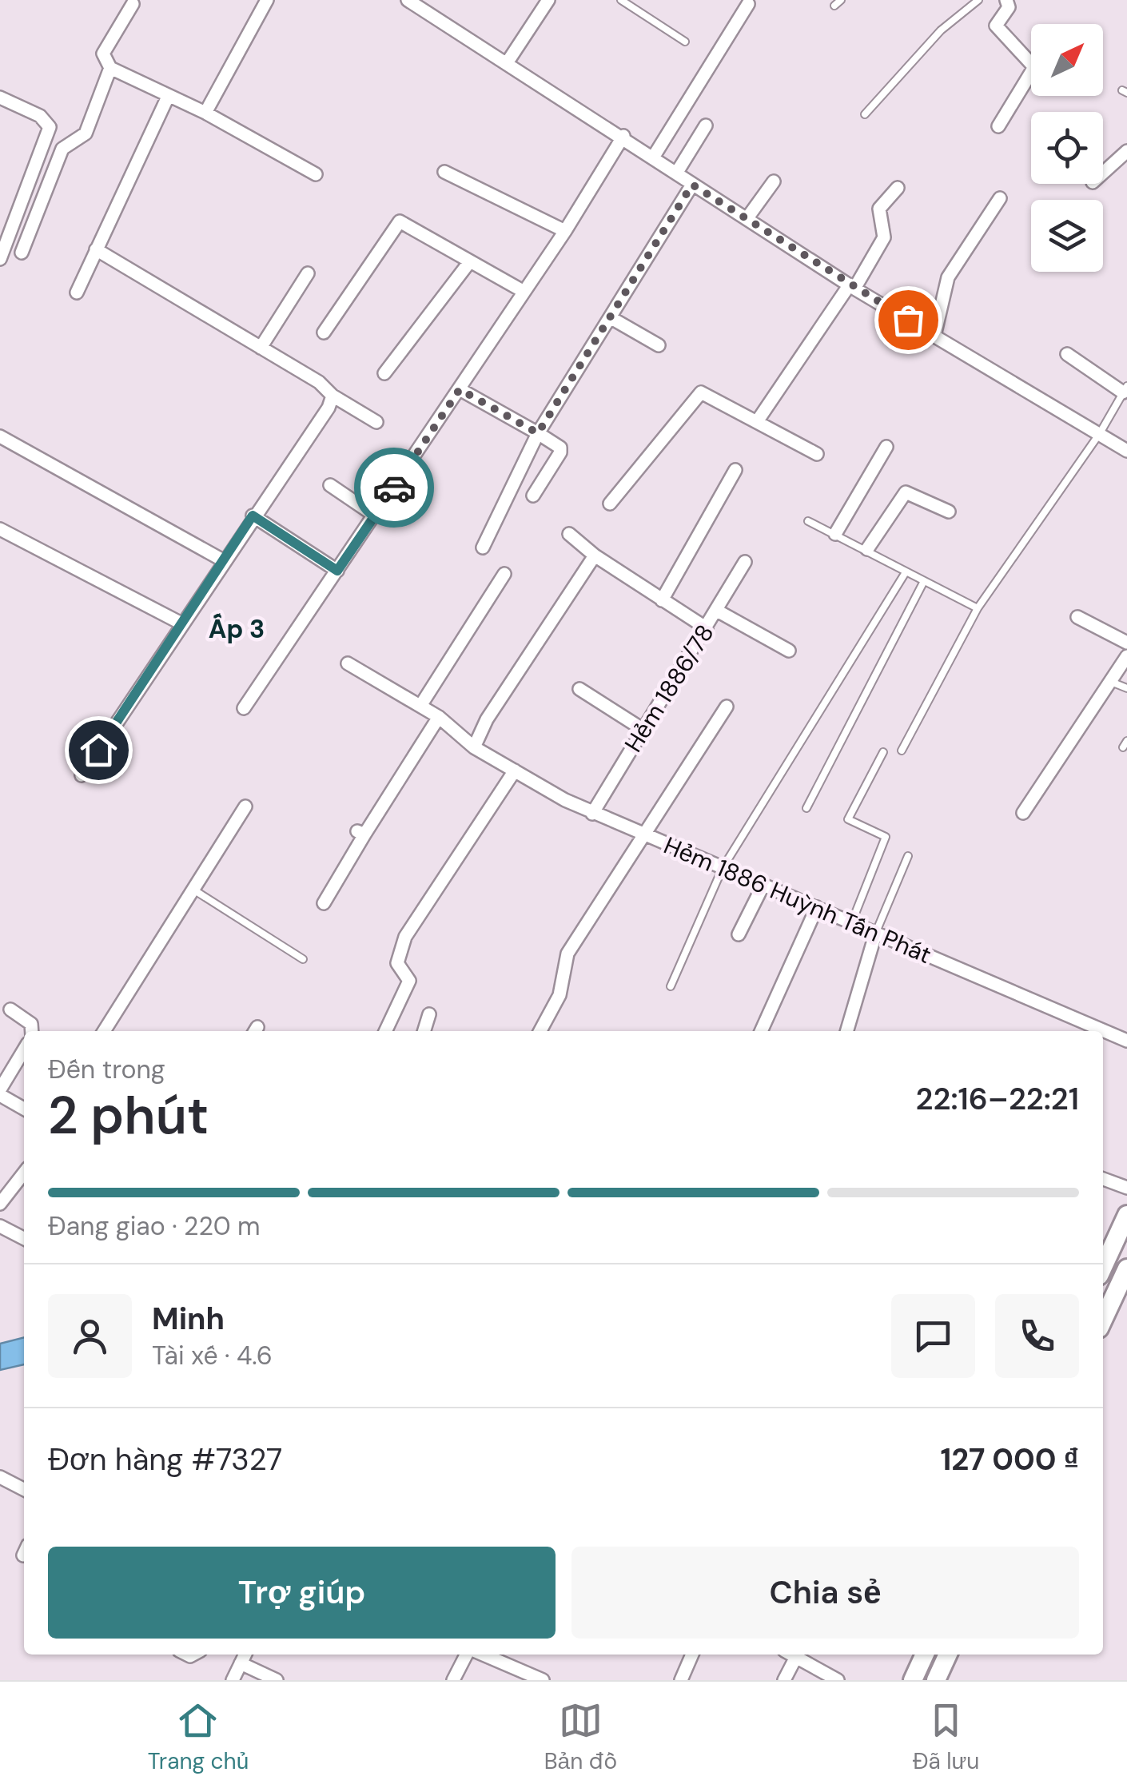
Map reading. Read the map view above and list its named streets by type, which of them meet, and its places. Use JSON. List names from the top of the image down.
{
  "streets": {
    "street": ["Hẻm 1886/78", "Hẻm 1886 Huỳnh Tấn Phát"]
  },
  "crossings": [
    ["Hẻm 1886/78", "Hẻm 1886 Huỳnh Tấn Phát"]
  ],
  "districts": ["Ấp 3"],
  "north": "top right",
  "page": {
    "heading": ["2 phút", "Đến trong", "22:16–22:21"],
    "panel": [
      "Minh",
      "Tài xế · 4.6",
      "Đơn hàng #7327",
      "127 000 ₫"
    ],
    "bar": "Đang giao · 220 m",
    "buttons": ["Trợ giúp", "Chia sẻ"],
    "tabs": ["Trang chủ", "Bản đồ", "Đã lưu"]
  }
}
